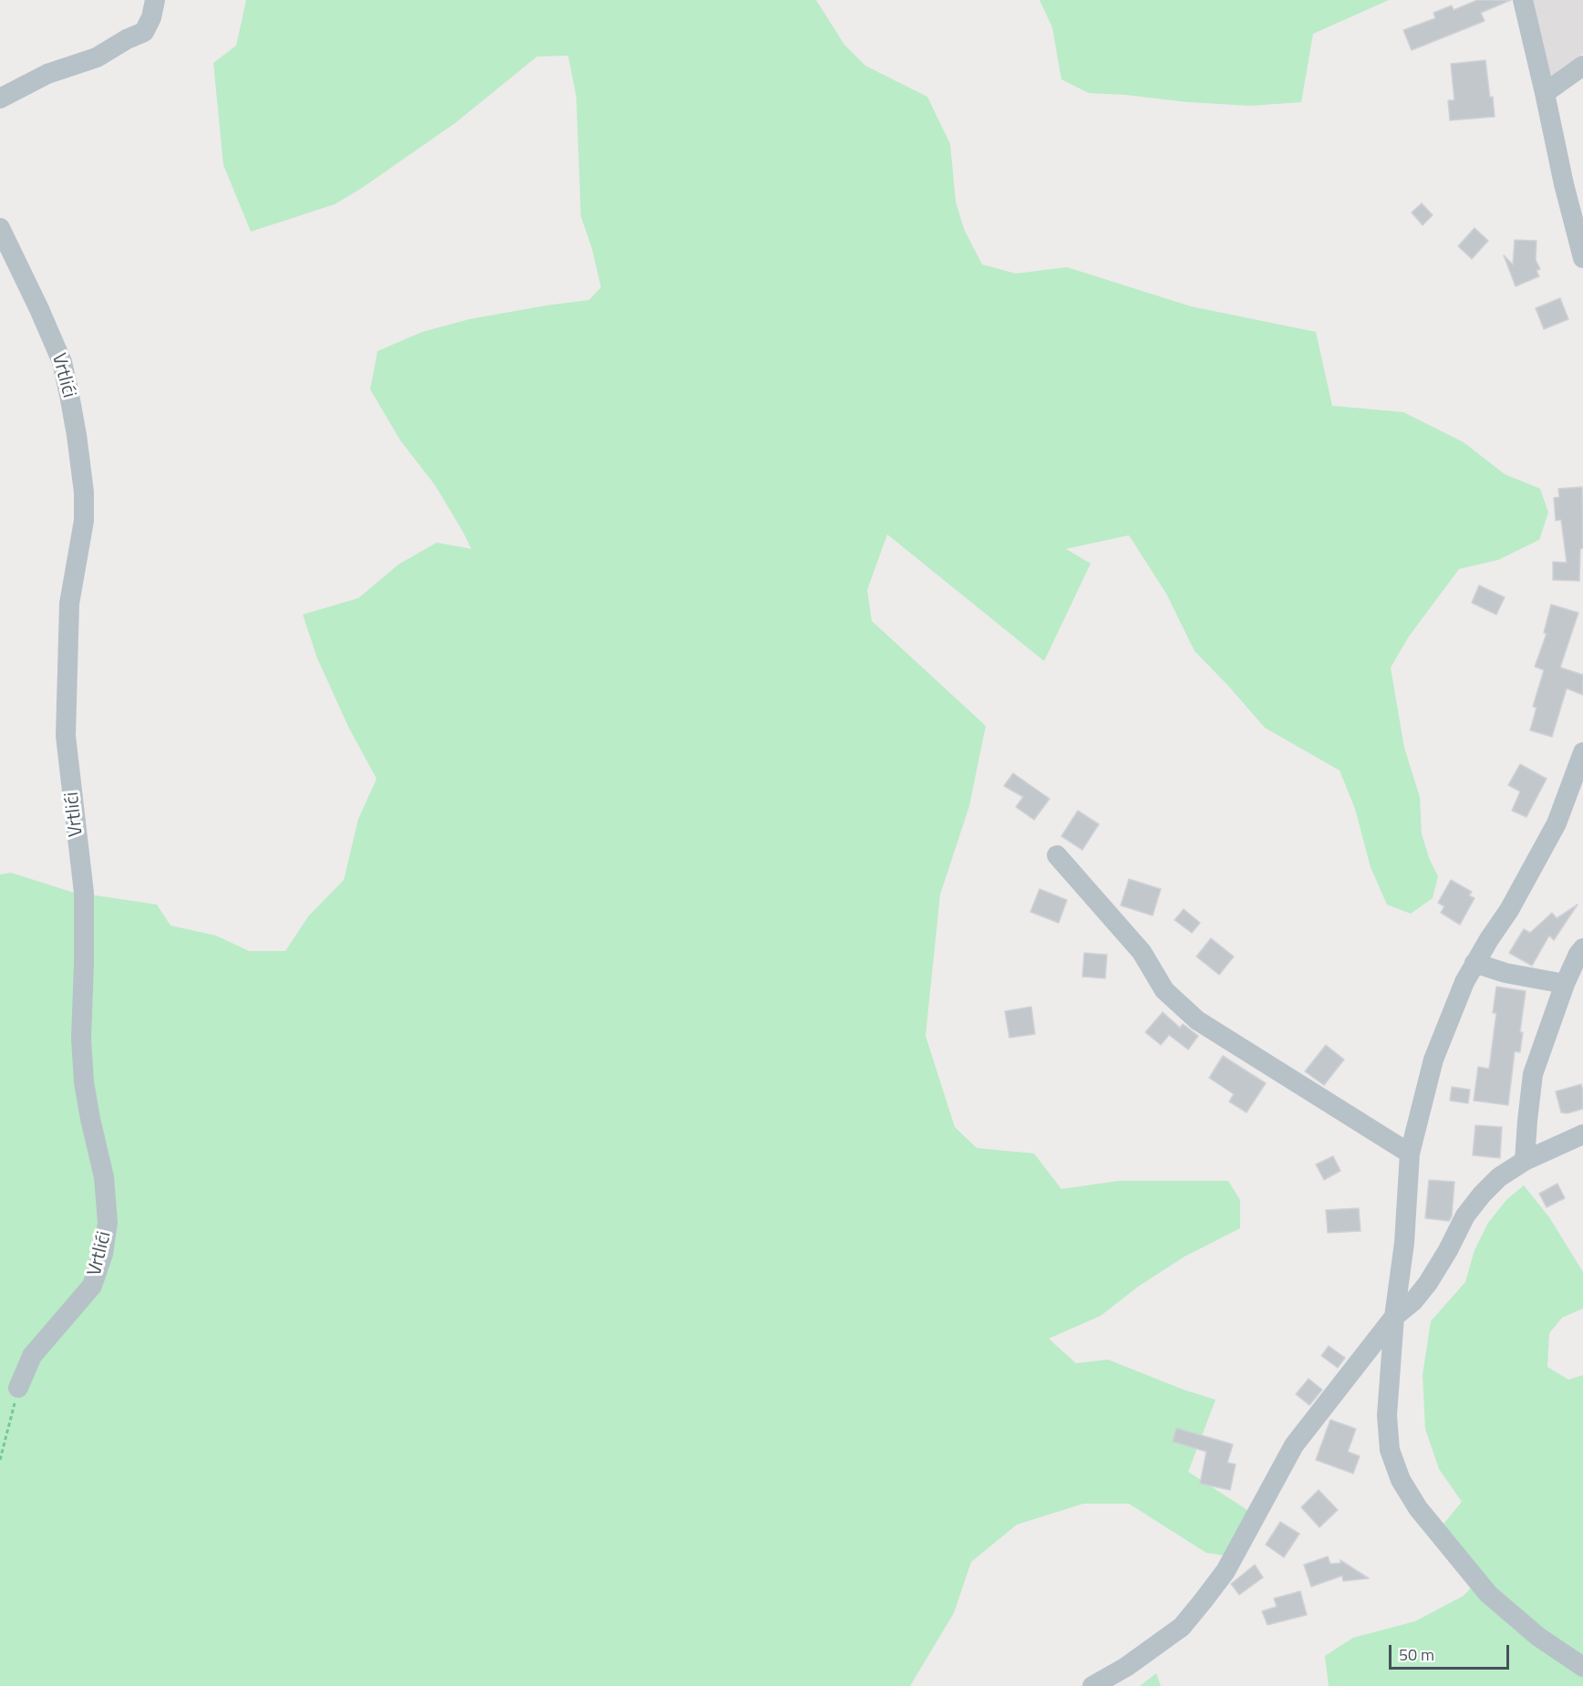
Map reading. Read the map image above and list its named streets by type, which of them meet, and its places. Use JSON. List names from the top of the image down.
{
  "streets": {
    "street": ["Vrtlići"]
  },
  "scale_bar": "50 m"
}
